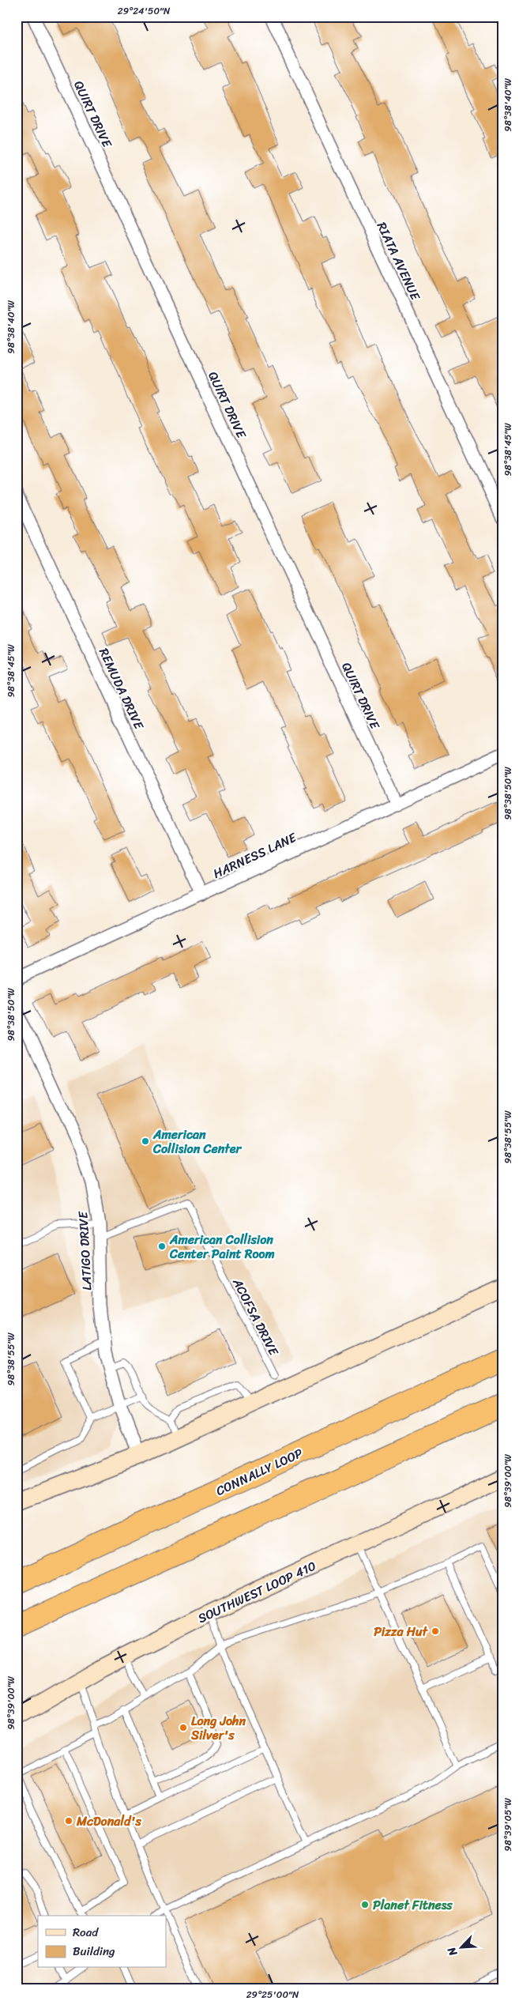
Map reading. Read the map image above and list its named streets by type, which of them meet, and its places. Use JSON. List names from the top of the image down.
{
  "streets": {
    "highway": ["CONNALLY LOOP"],
    "main road": ["SOUTHWEST LOOP 410"],
    "street": [
      "QUIRT DRIVE",
      "RIATA AVENUE",
      "REMUDA DRIVE",
      "HARNESS LANE",
      "LATIGO DRIVE"
    ],
    "lane": ["ACOFSA DRIVE"]
  },
  "crossings": [
    ["QUIRT DRIVE", "HARNESS LANE"],
    ["REMUDA DRIVE", "HARNESS LANE"],
    ["LATIGO DRIVE", "ACOFSA DRIVE"]
  ],
  "places": [
    "American Collision Center",
    "American Collision Center Paint Room",
    "Pizza Hut",
    "Long John Silver's",
    "McDonald's",
    "Planet Fitness"
  ],
  "legend": ["Road", "Building"],
  "north": "bottom left",
  "coordinates": [
    "29°24'50\"N",
    "98°38'40\"W",
    "98°38'45\"W",
    "98°38'50\"W",
    "98°38'55\"W",
    "98°39'00\"W",
    "98°39'05\"W",
    "29°25'00\"N"
  ]
}
